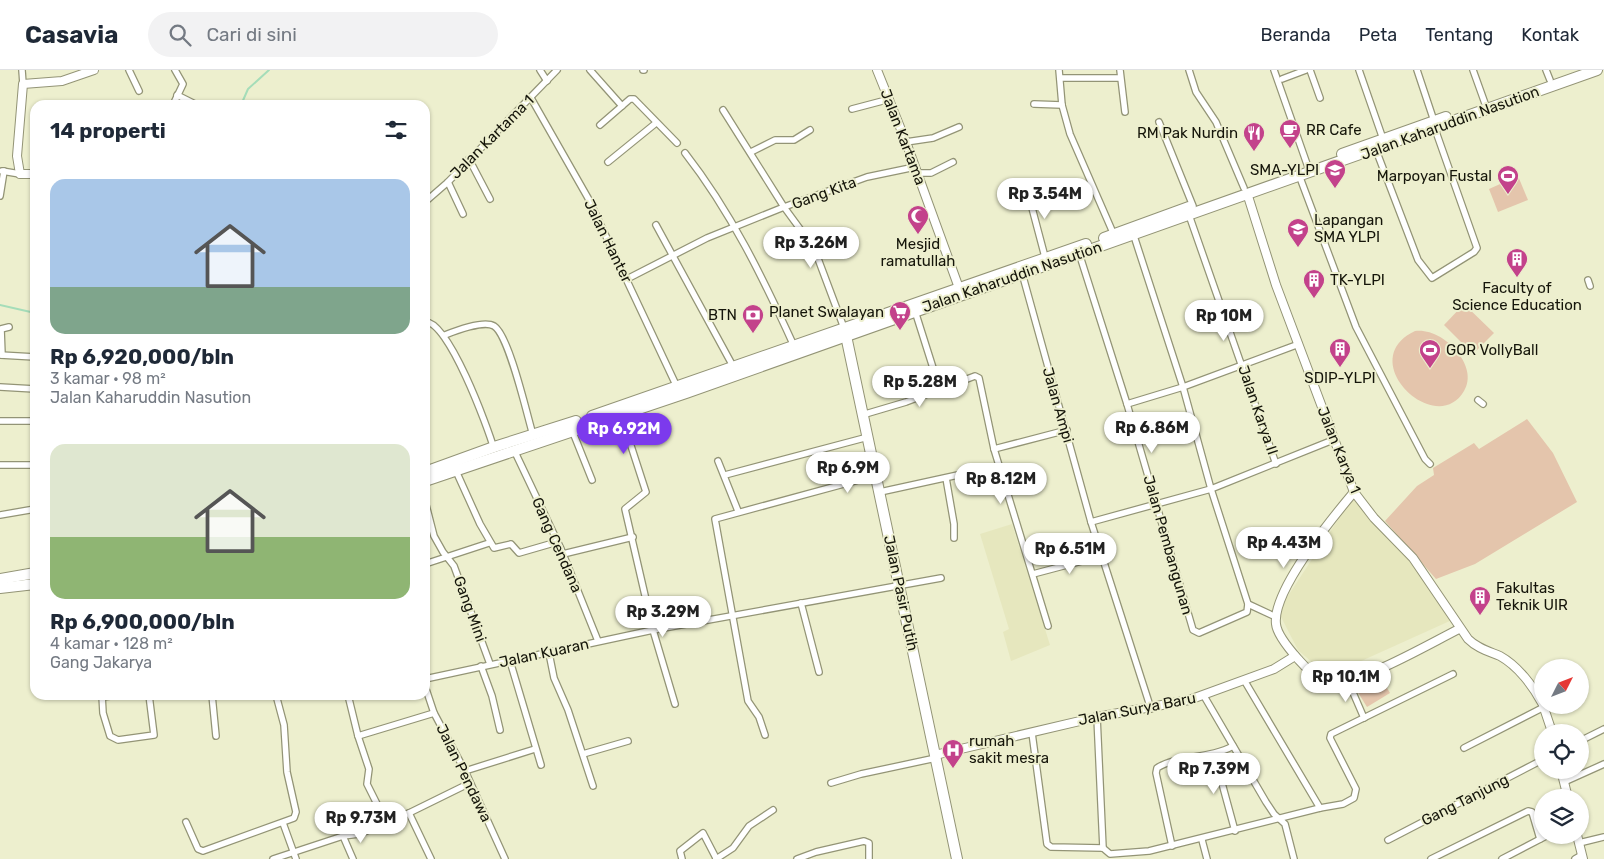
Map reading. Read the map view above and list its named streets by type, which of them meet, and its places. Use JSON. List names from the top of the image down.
{
  "streets": {
    "highway": ["Jalan Kaharuddin Nasution", "Jalan Pasir Putih"],
    "street": [
      "Jalan Kartama 1",
      "Jalan Kartama",
      "Gang Kita",
      "Jalan Hanter",
      "Jalan Ampi",
      "Jalan Karya II",
      "Jalan Karya 1",
      "Gang Cendana",
      "Jalan Pembangunan",
      "Gang Mini",
      "Jalan Kuaran",
      "Jalan Surya Baru",
      "Jalan Pendawa",
      "Gang Tanjung"
    ]
  },
  "crossings": [
    ["Jalan Kaharuddin Nasution", "Jalan Kartama"],
    ["Jalan Kaharuddin Nasution", "Jalan Hanter"],
    ["Jalan Kaharuddin Nasution", "Jalan Ampi"],
    ["Jalan Kaharuddin Nasution", "Jalan Karya II"],
    ["Jalan Kaharuddin Nasution", "Jalan Karya 1"],
    ["Jalan Kaharuddin Nasution", "Gang Cendana"],
    ["Jalan Kaharuddin Nasution", "Jalan Pembangunan"],
    ["Jalan Kaharuddin Nasution", "Jalan Pasir Putih"],
    ["Jalan Kartama 1", "Jalan Hanter"],
    ["Jalan Kartama", "Gang Kita"],
    ["Gang Kita", "Jalan Hanter"],
    ["Jalan Ampi", "Jalan Surya Baru"],
    ["Gang Cendana", "Jalan Kuaran"],
    ["Jalan Pasir Putih", "Jalan Kuaran"],
    ["Jalan Pasir Putih", "Jalan Surya Baru"],
    ["Gang Mini", "Jalan Kuaran"]
  ],
  "places": {
    "cafe": ["RR Cafe"],
    "restaurant": ["RM Pak Nurdin"],
    "school or university": ["SMA-YLPI", "Lapangan SMA YLPI"],
    "sports": ["Marpoyan Fustal", "GOR VollyBall"],
    "mosque": ["Mesjid ramatullah"],
    "building": [
      "Faculty of Science Education",
      "TK-YLPI",
      "SDIP-YLPI",
      "Fakultas Teknik UIR"
    ],
    "supermarket": ["Planet Swalayan"],
    "bank": ["BTN"],
    "hospital": ["rumah sakit mesra"]
  },
  "north": "top right",
  "page": {
    "header": "Casavia",
    "search": "Cari di sini",
    "nav": [
      "Beranda",
      "Peta",
      "Tentang",
      "Kontak"
    ],
    "heading": "14 properti",
    "list": [
      {
        "name": "Rp 6,920,000/bln",
        "note": "3 kamar · 98 m² · Jalan Kaharuddin Nasution"
      },
      {
        "name": "Rp 6,900,000/bln",
        "note": "4 kamar · 128 m² · Gang Jakarya"
      }
    ],
    "price": [
      "Rp 3.54M",
      "Rp 3.26M",
      "Rp 10M",
      "Rp 5.28M",
      "Rp 6.86M",
      "Rp 6.92M",
      "Rp 6.9M",
      "Rp 8.12M",
      "Rp 4.43M",
      "Rp 6.51M",
      "Rp 3.29M",
      "Rp 10.1M",
      "Rp 7.39M",
      "Rp 9.73M"
    ]
  }
}
